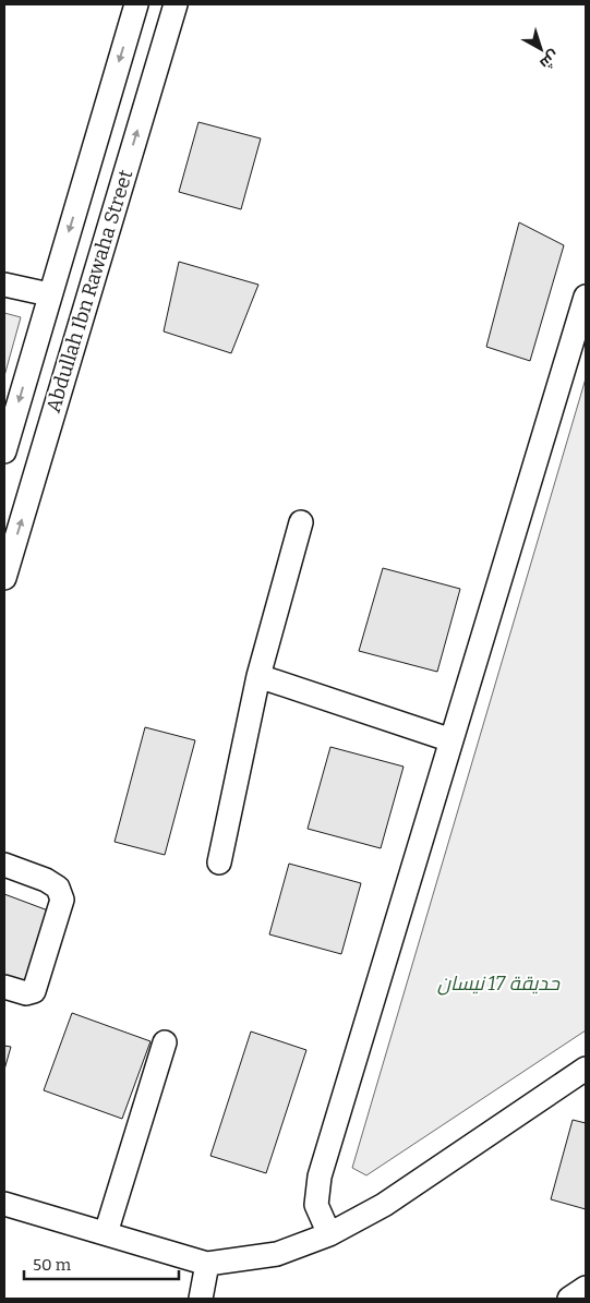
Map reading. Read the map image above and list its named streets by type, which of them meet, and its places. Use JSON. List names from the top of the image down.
{
  "streets": {
    "street": ["Abdullah Ibn Rawaha Street"]
  },
  "parks": ["حديقة 17 نيسان"],
  "scale_bar": "50 m",
  "north": "bottom right"
}
